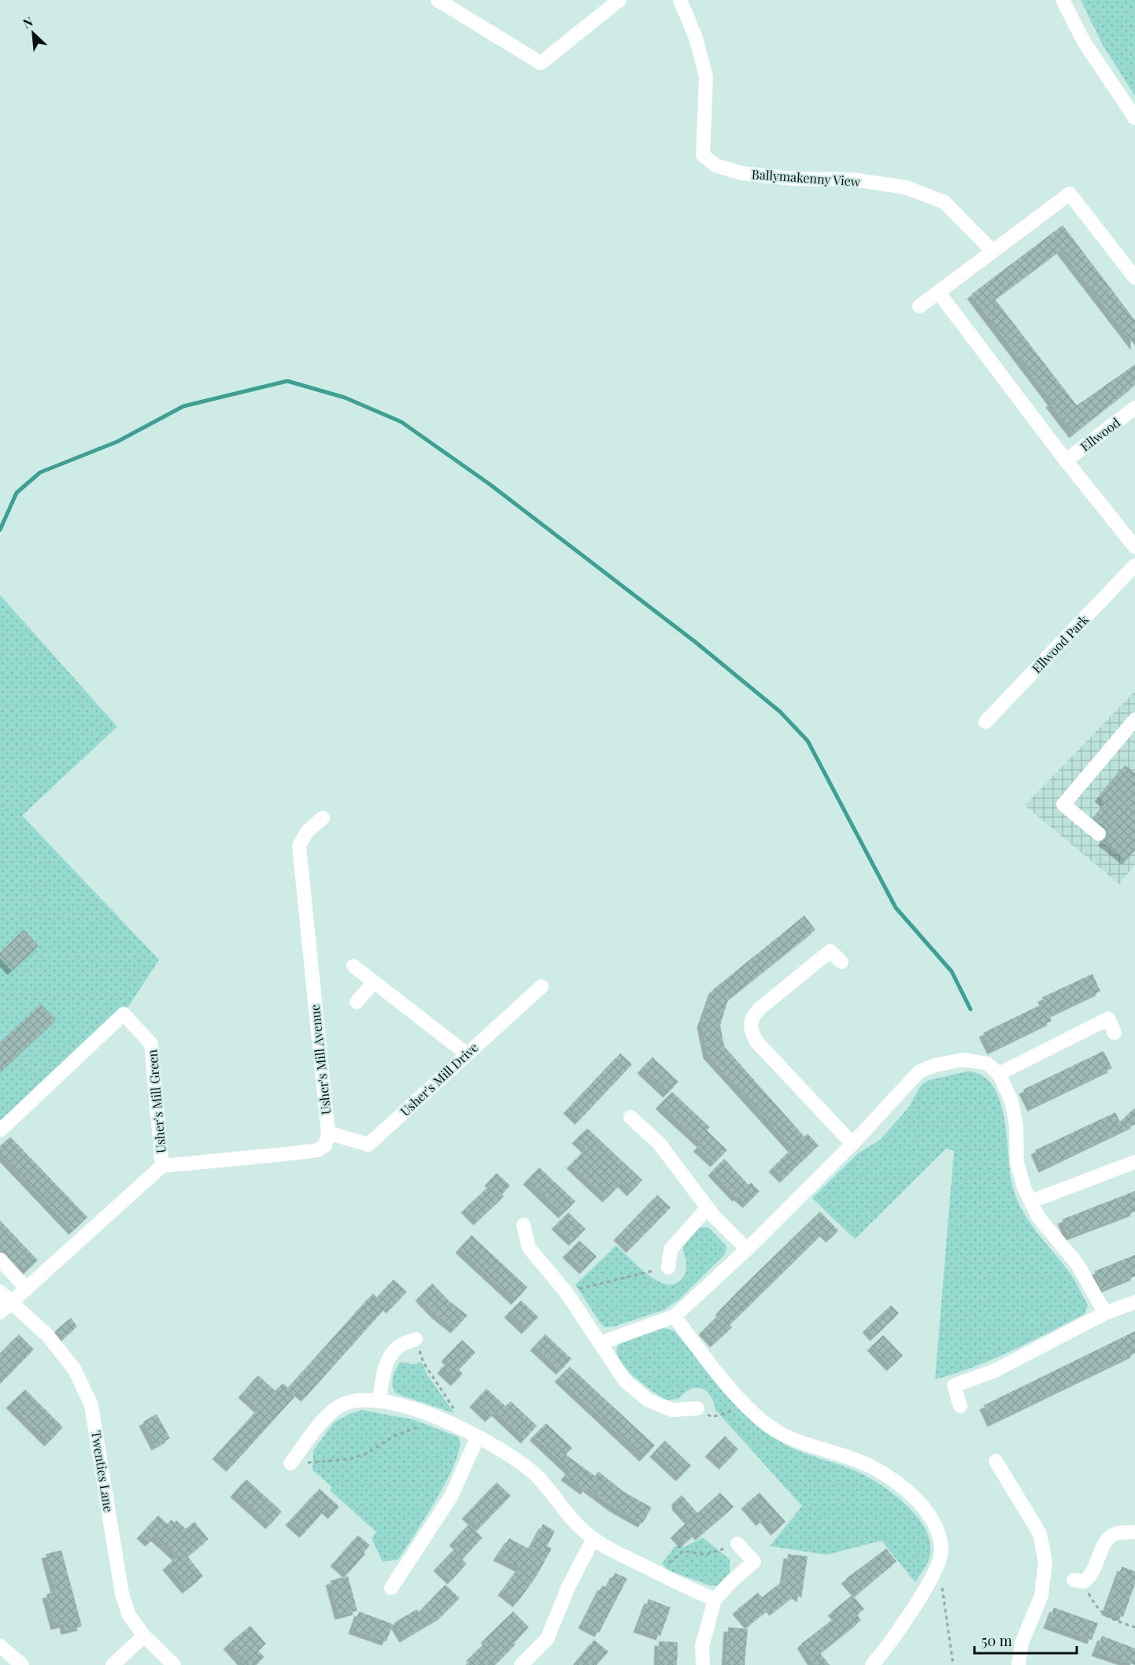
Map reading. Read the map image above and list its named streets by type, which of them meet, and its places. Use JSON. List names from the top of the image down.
{
  "streets": {
    "street": [
      "Ballymakenny View",
      "Ellwood",
      "Ellwood Park",
      "Usher's Mill Avenue",
      "Usher's Mill Drive",
      "Usher's Mill Green",
      "Twenties Lane"
    ]
  },
  "crossings": [
    ["Usher's Mill Avenue", "Usher's Mill Drive"],
    ["Usher's Mill Avenue", "Usher's Mill Green"],
    ["Usher's Mill Green", "Twenties Lane"]
  ],
  "scale_bar": "50 m",
  "north": "top left"
}
